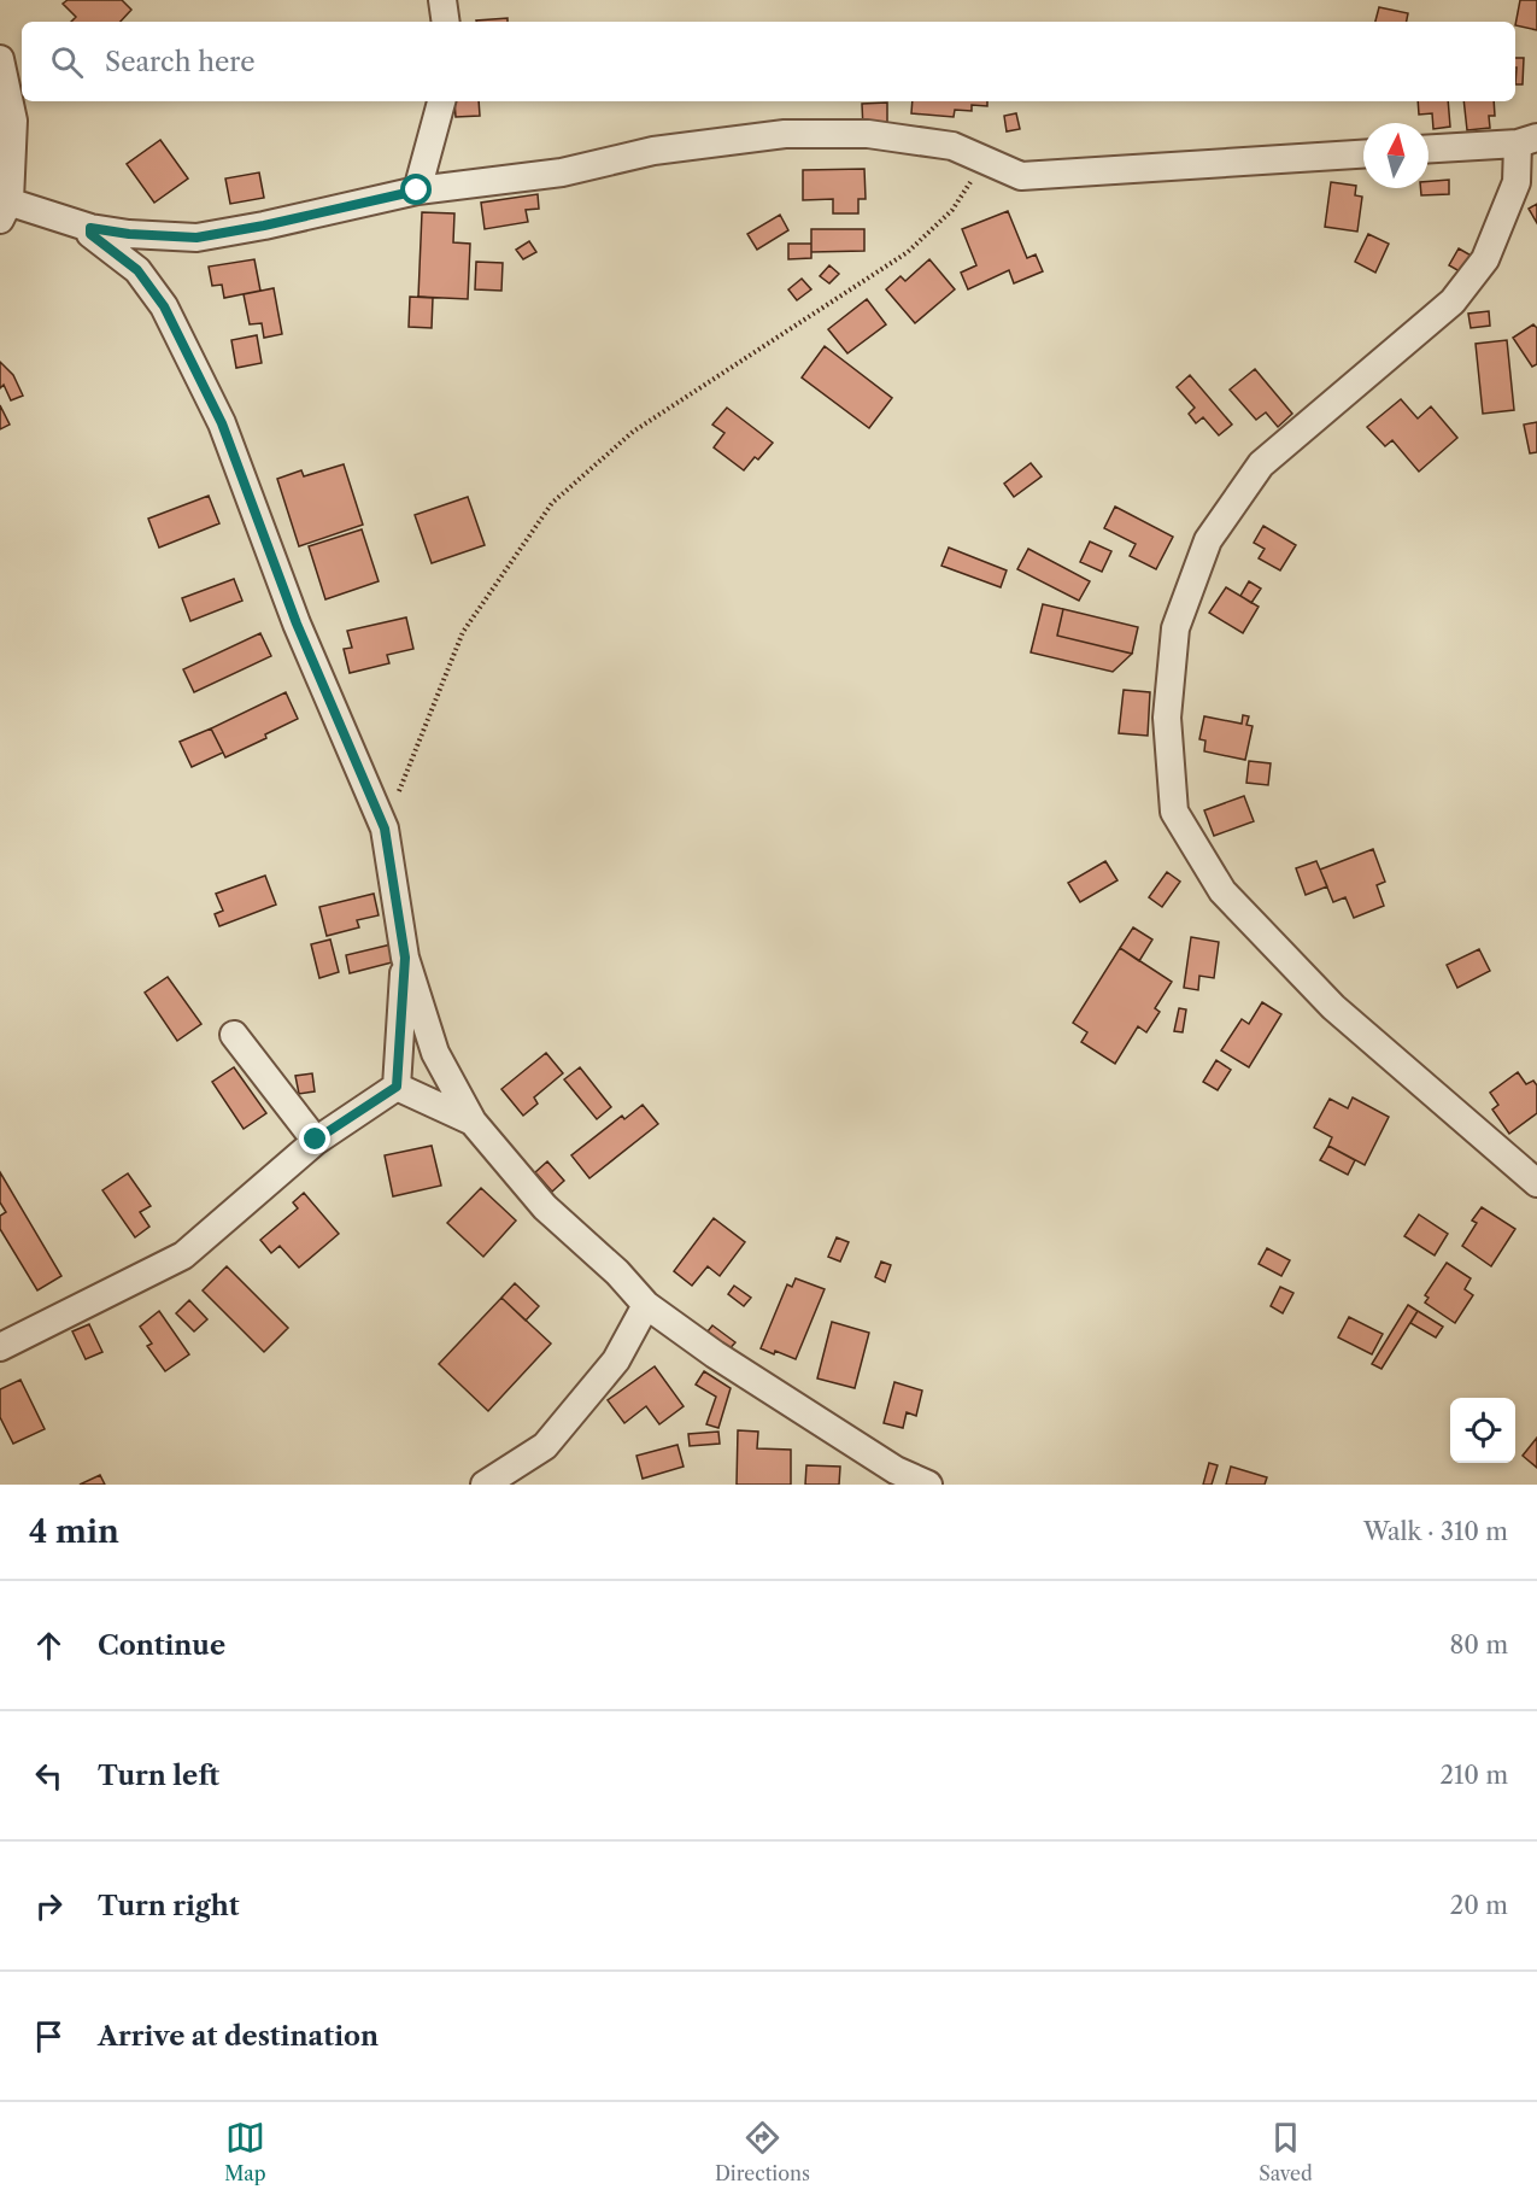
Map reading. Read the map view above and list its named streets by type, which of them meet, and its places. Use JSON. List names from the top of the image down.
{
  "north": "top",
  "page": {
    "search": "Search here",
    "heading": ["4 min", "Walk · 310 m"],
    "list": [
      ["Continue", "80 m"],
      ["Turn left", "210 m"],
      ["Turn right", "20 m"],
      "Arrive at destination"
    ],
    "nav": ["Map", "Directions", "Saved"]
  }
}
